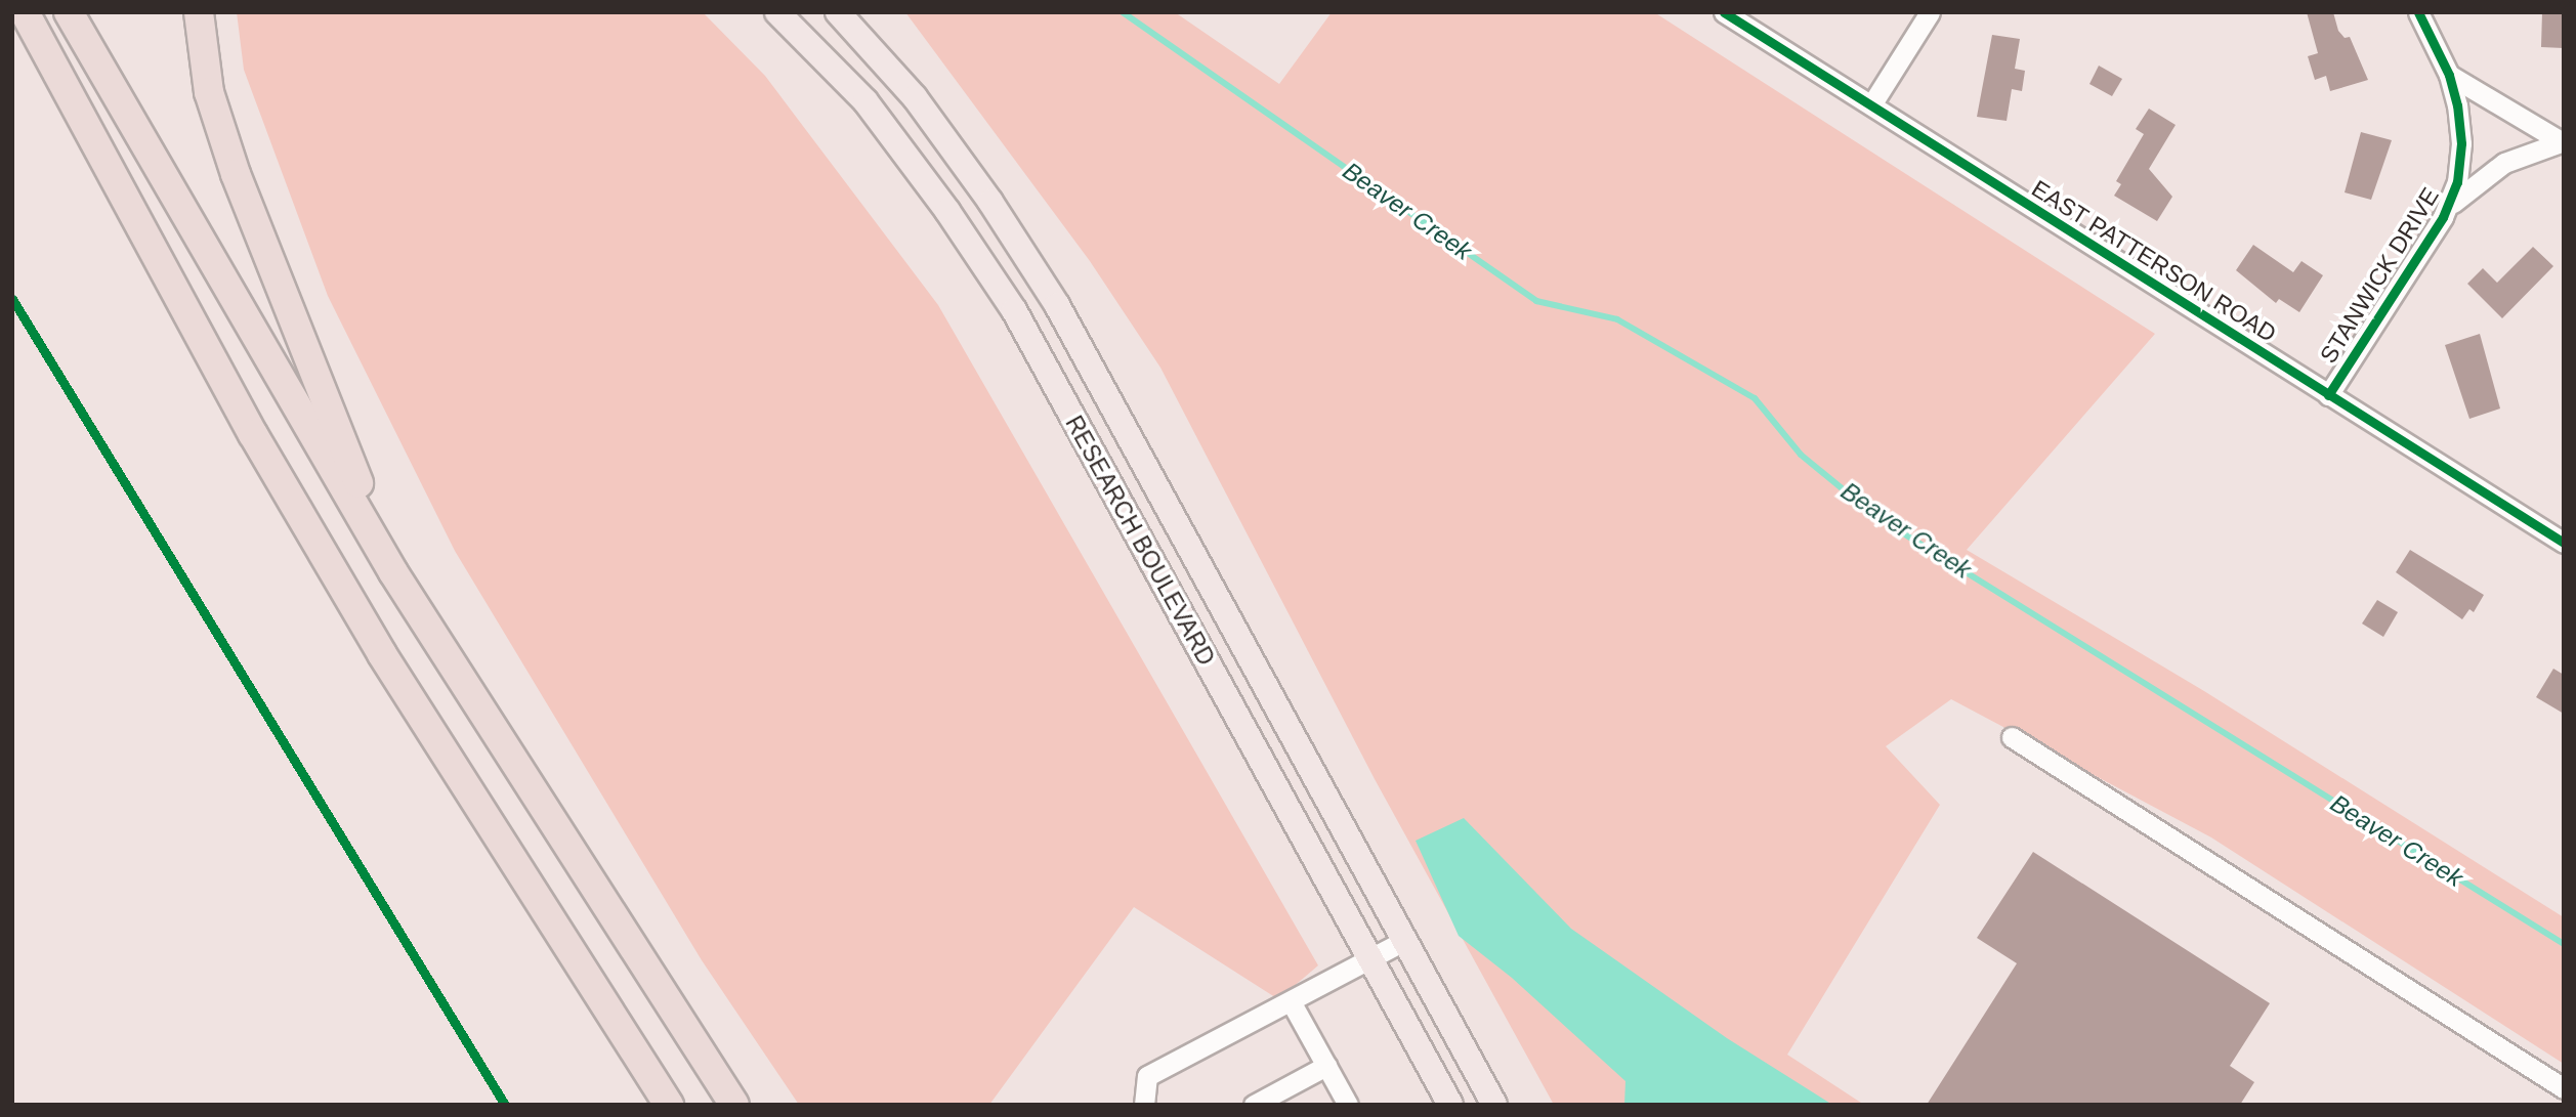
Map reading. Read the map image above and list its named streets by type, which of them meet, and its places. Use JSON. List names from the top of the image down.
{
  "streets": {
    "main road": ["RESEARCH BOULEVARD"],
    "street": ["EAST PATTERSON ROAD", "STANWICK DRIVE"]
  },
  "crossings": [
    ["EAST PATTERSON ROAD", "STANWICK DRIVE"]
  ],
  "water": ["Beaver Creek"]
}
